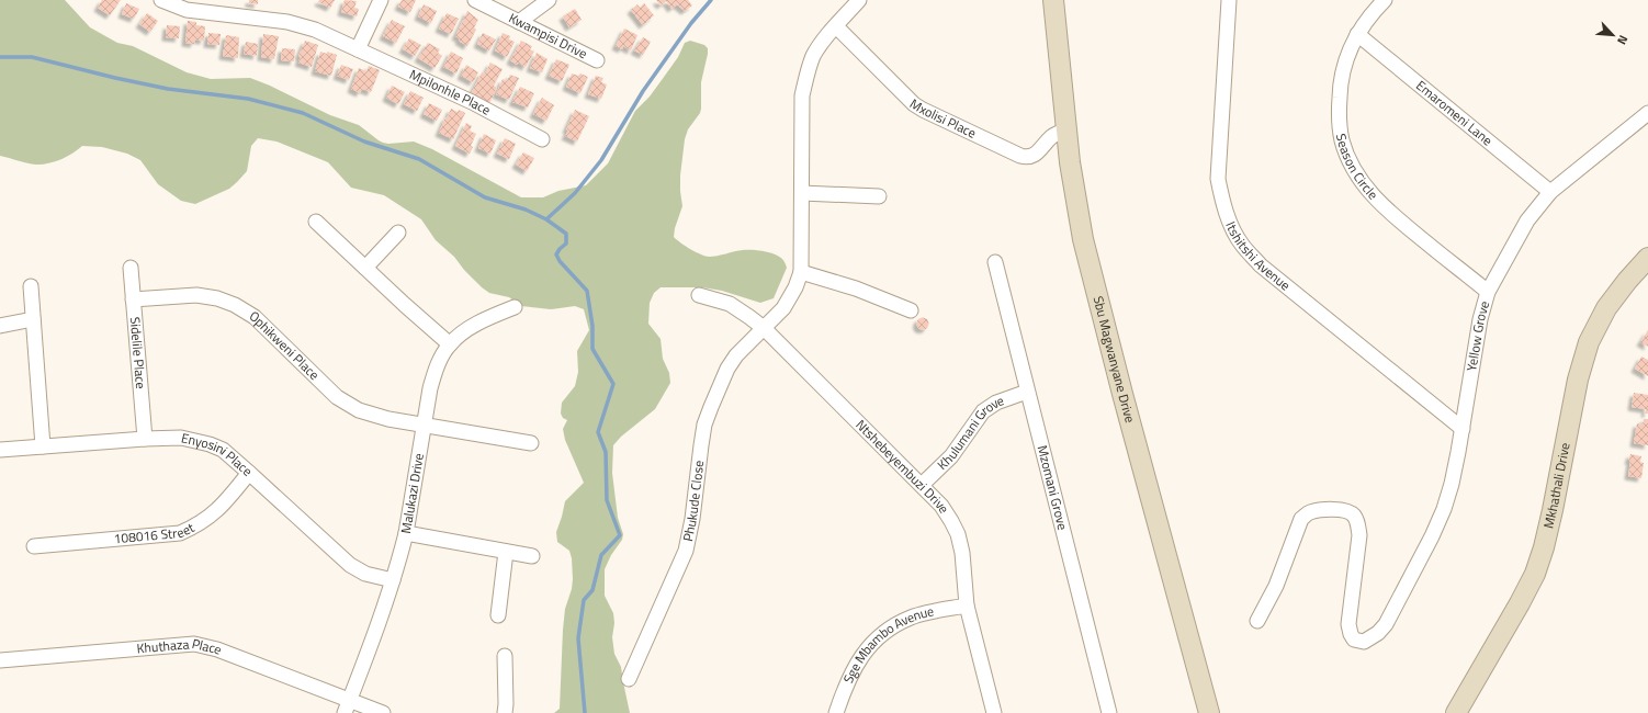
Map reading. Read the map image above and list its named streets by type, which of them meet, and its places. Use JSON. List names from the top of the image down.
{
  "streets": {
    "main road": ["Sbu Magwanyane Drive", "Mkhathali Drive"],
    "street": [
      "Kwampisi Drive",
      "Mpilonhle Place",
      "Emaromeni Lane",
      "Mxolisi Place",
      "Season Circle",
      "Itshitshi Avenue",
      "Yellow Grove",
      "Ophikweni Place",
      "Sidelile Place",
      "Khulumani Grove",
      "Enyosini Place",
      "Ntshebeyembuzi Drive",
      "Mzomani Grove",
      "Malukazi Drive",
      "Phukude Close",
      "108016 Street",
      "Sge Mbambo Avenue",
      "Khuthaza Place"
    ]
  },
  "crossings": [
    ["Emaromeni Lane", "Season Circle"],
    ["Emaromeni Lane", "Yellow Grove"],
    ["Mxolisi Place", "Sbu Magwanyane Drive"],
    ["Season Circle", "Yellow Grove"],
    ["Itshitshi Avenue", "Yellow Grove"],
    ["Ophikweni Place", "Sidelile Place"],
    ["Ophikweni Place", "Malukazi Drive"],
    ["Sidelile Place", "Enyosini Place"],
    ["Khulumani Grove", "Ntshebeyembuzi Drive"],
    ["Khulumani Grove", "Mzomani Grove"],
    ["Enyosini Place", "Malukazi Drive"],
    ["Enyosini Place", "108016 Street"],
    ["Ntshebeyembuzi Drive", "Phukude Close"],
    ["Ntshebeyembuzi Drive", "Sge Mbambo Avenue"],
    ["Malukazi Drive", "Khuthaza Place"]
  ],
  "north": "bottom right"
}
